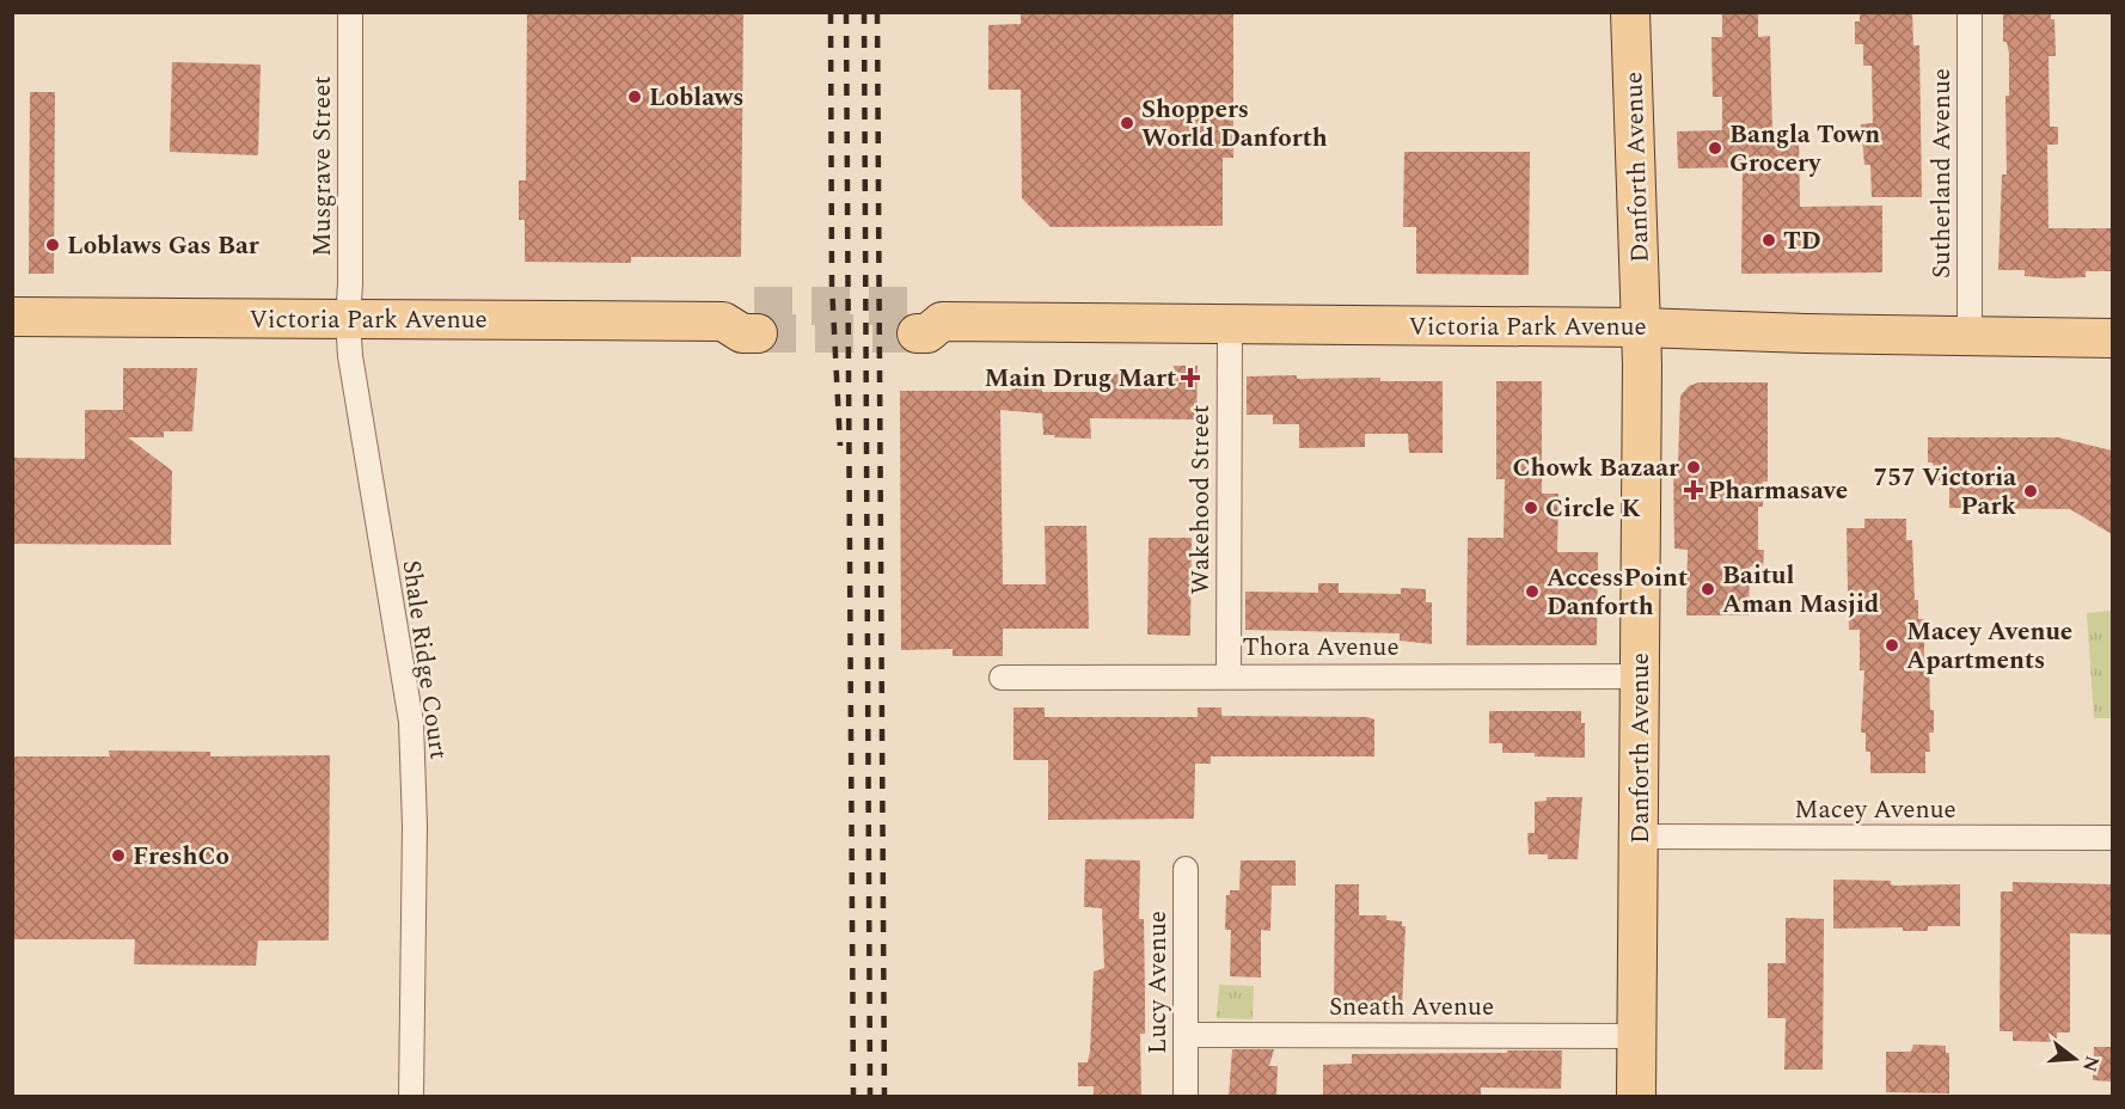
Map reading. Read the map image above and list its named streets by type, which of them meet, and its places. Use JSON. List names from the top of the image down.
{
  "streets": {
    "main road": ["Danforth Avenue", "Victoria Park Avenue"],
    "street": [
      "Musgrave Street",
      "Sutherland Avenue",
      "Wakehood Street",
      "Thora Avenue",
      "Shale Ridge Court",
      "Macey Avenue",
      "Lucy Avenue",
      "Sneath Avenue"
    ]
  },
  "crossings": [
    ["Musgrave Street", "Victoria Park Avenue"],
    ["Musgrave Street", "Shale Ridge Court"],
    ["Danforth Avenue", "Victoria Park Avenue"],
    ["Danforth Avenue", "Thora Avenue"],
    ["Danforth Avenue", "Macey Avenue"],
    ["Danforth Avenue", "Sneath Avenue"],
    ["Sutherland Avenue", "Victoria Park Avenue"],
    ["Victoria Park Avenue", "Wakehood Street"],
    ["Victoria Park Avenue", "Shale Ridge Court"],
    ["Wakehood Street", "Thora Avenue"],
    ["Lucy Avenue", "Sneath Avenue"]
  ],
  "places": {
    "other": [
      "Loblaws",
      "Shoppers World Danforth",
      "Bangla Town Grocery",
      "TD",
      "Loblaws Gas Bar",
      "Chowk Bazaar",
      "757 Victoria Park",
      "Circle K",
      "Baitul Aman Masjid",
      "AccessPoint Danforth",
      "Macey Avenue Apartments",
      "FreshCo"
    ],
    "health": ["Main Drug Mart", "Pharmasave"]
  },
  "north": "right"
}
